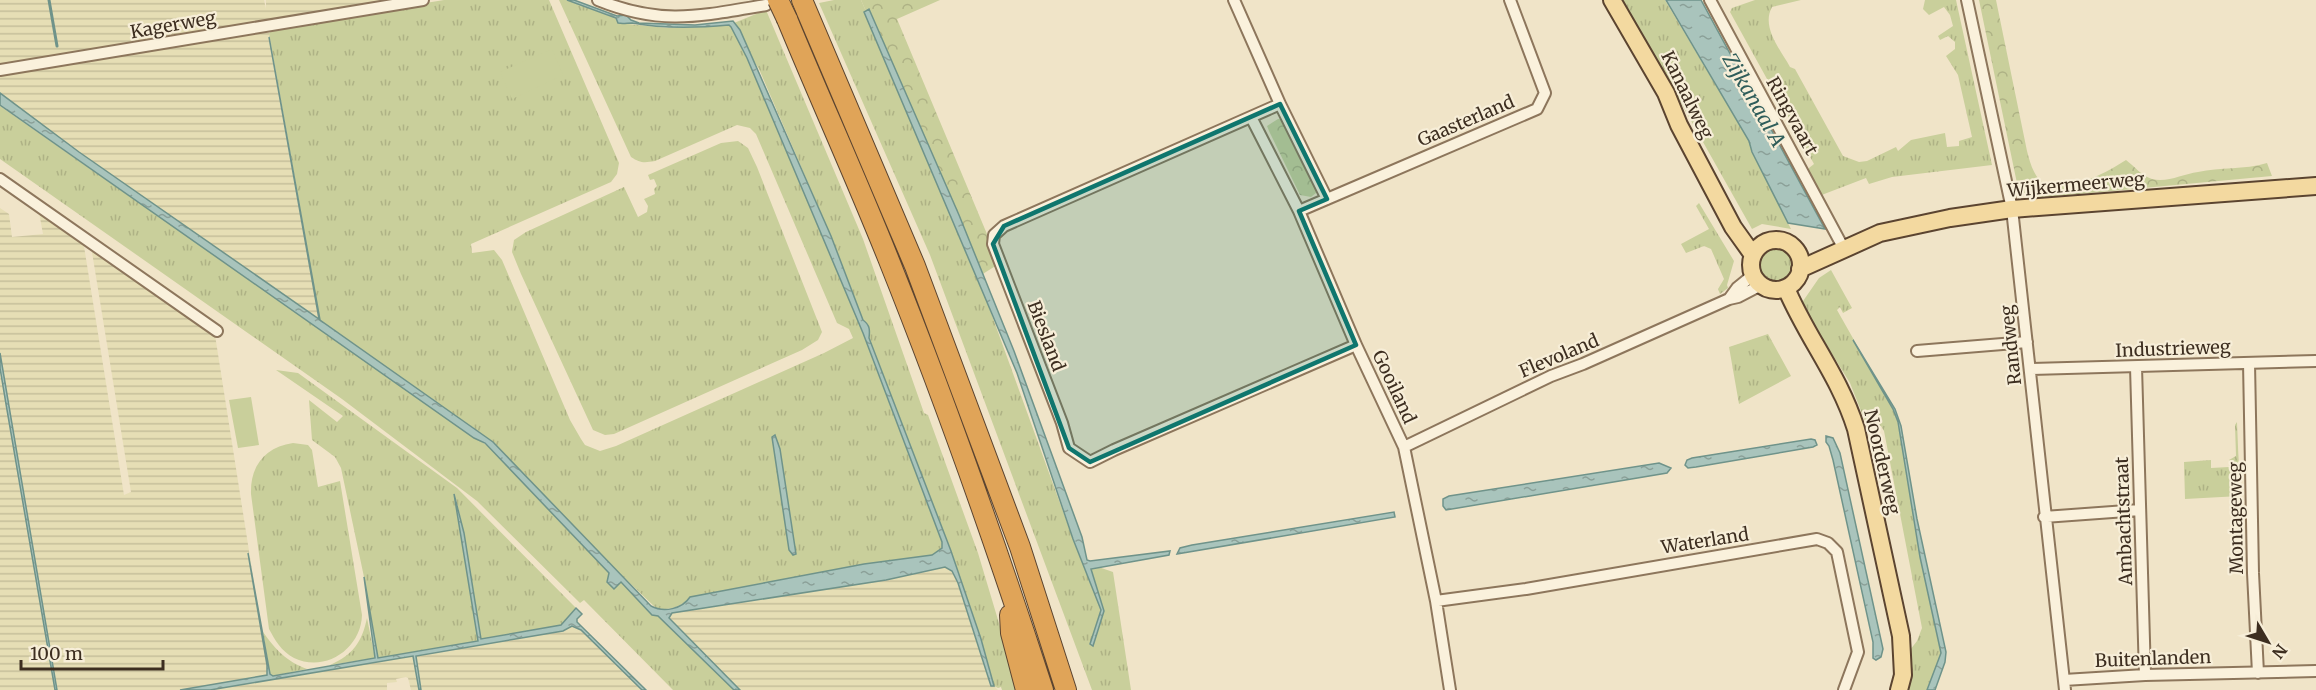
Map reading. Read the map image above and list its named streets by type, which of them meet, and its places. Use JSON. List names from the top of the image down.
{
  "streets": {
    "main road": ["Kanaalweg", "Wijkermeerweg", "Noorderweg"],
    "street": [
      "Kagerweg",
      "Ringvaart",
      "Gaasterland",
      "Biesland",
      "Randweg",
      "Industrieweg",
      "Flevoland",
      "Gooiland",
      "Montageweg",
      "Ambachtstraat",
      "Waterland",
      "Buitenlanden"
    ]
  },
  "crossings": [
    ["Kanaalweg", "Wijkermeerweg"],
    ["Kanaalweg", "Flevoland"],
    ["Kanaalweg", "Noorderweg"],
    ["Ringvaart", "Wijkermeerweg"],
    ["Gaasterland", "Gooiland"],
    ["Wijkermeerweg", "Randweg"],
    ["Wijkermeerweg", "Flevoland"],
    ["Wijkermeerweg", "Noorderweg"],
    ["Biesland", "Gooiland"],
    ["Randweg", "Industrieweg"],
    ["Randweg", "Buitenlanden"],
    ["Industrieweg", "Montageweg"],
    ["Industrieweg", "Ambachtstraat"],
    ["Flevoland", "Gooiland"],
    ["Flevoland", "Noorderweg"],
    ["Gooiland", "Waterland"],
    ["Montageweg", "Buitenlanden"],
    ["Ambachtstraat", "Buitenlanden"]
  ],
  "water": ["Zijkanaal A"],
  "scale_bar": "100 m",
  "north": "bottom right"
}
